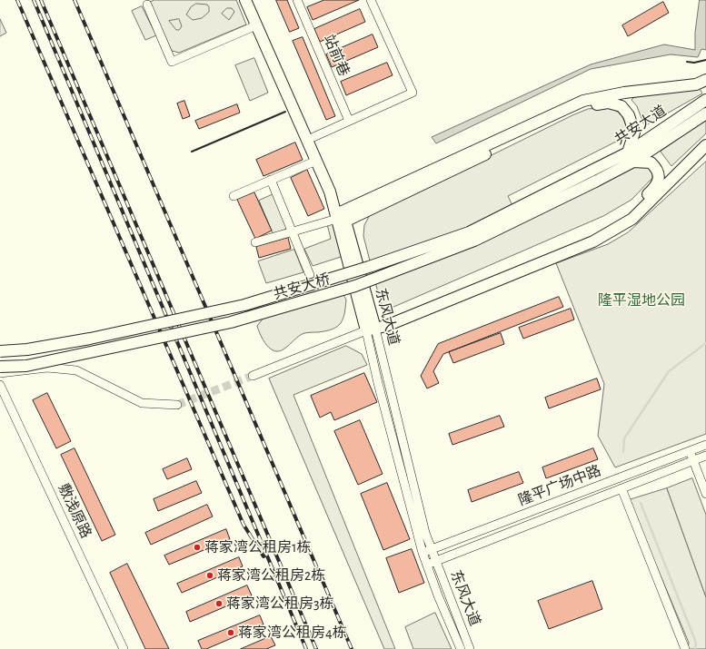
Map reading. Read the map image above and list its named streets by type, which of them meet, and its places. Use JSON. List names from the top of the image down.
{
  "streets": {
    "main road": ["共安大道", "共安大桥"],
    "street": [
      "站前巷",
      "东风大道",
      "隆平广场中路",
      "敷浅原路"
    ]
  },
  "crossings": [
    ["共安大道", "共安大桥"],
    ["东风大道", "隆平广场中路"]
  ],
  "parks": ["隆平湿地公园"],
  "places": [
    "蒋家湾公租房1栋",
    "蒋家湾公租房2栋",
    "蒋家湾公租房3栋",
    "蒋家湾公租房4栋"
  ]
}
